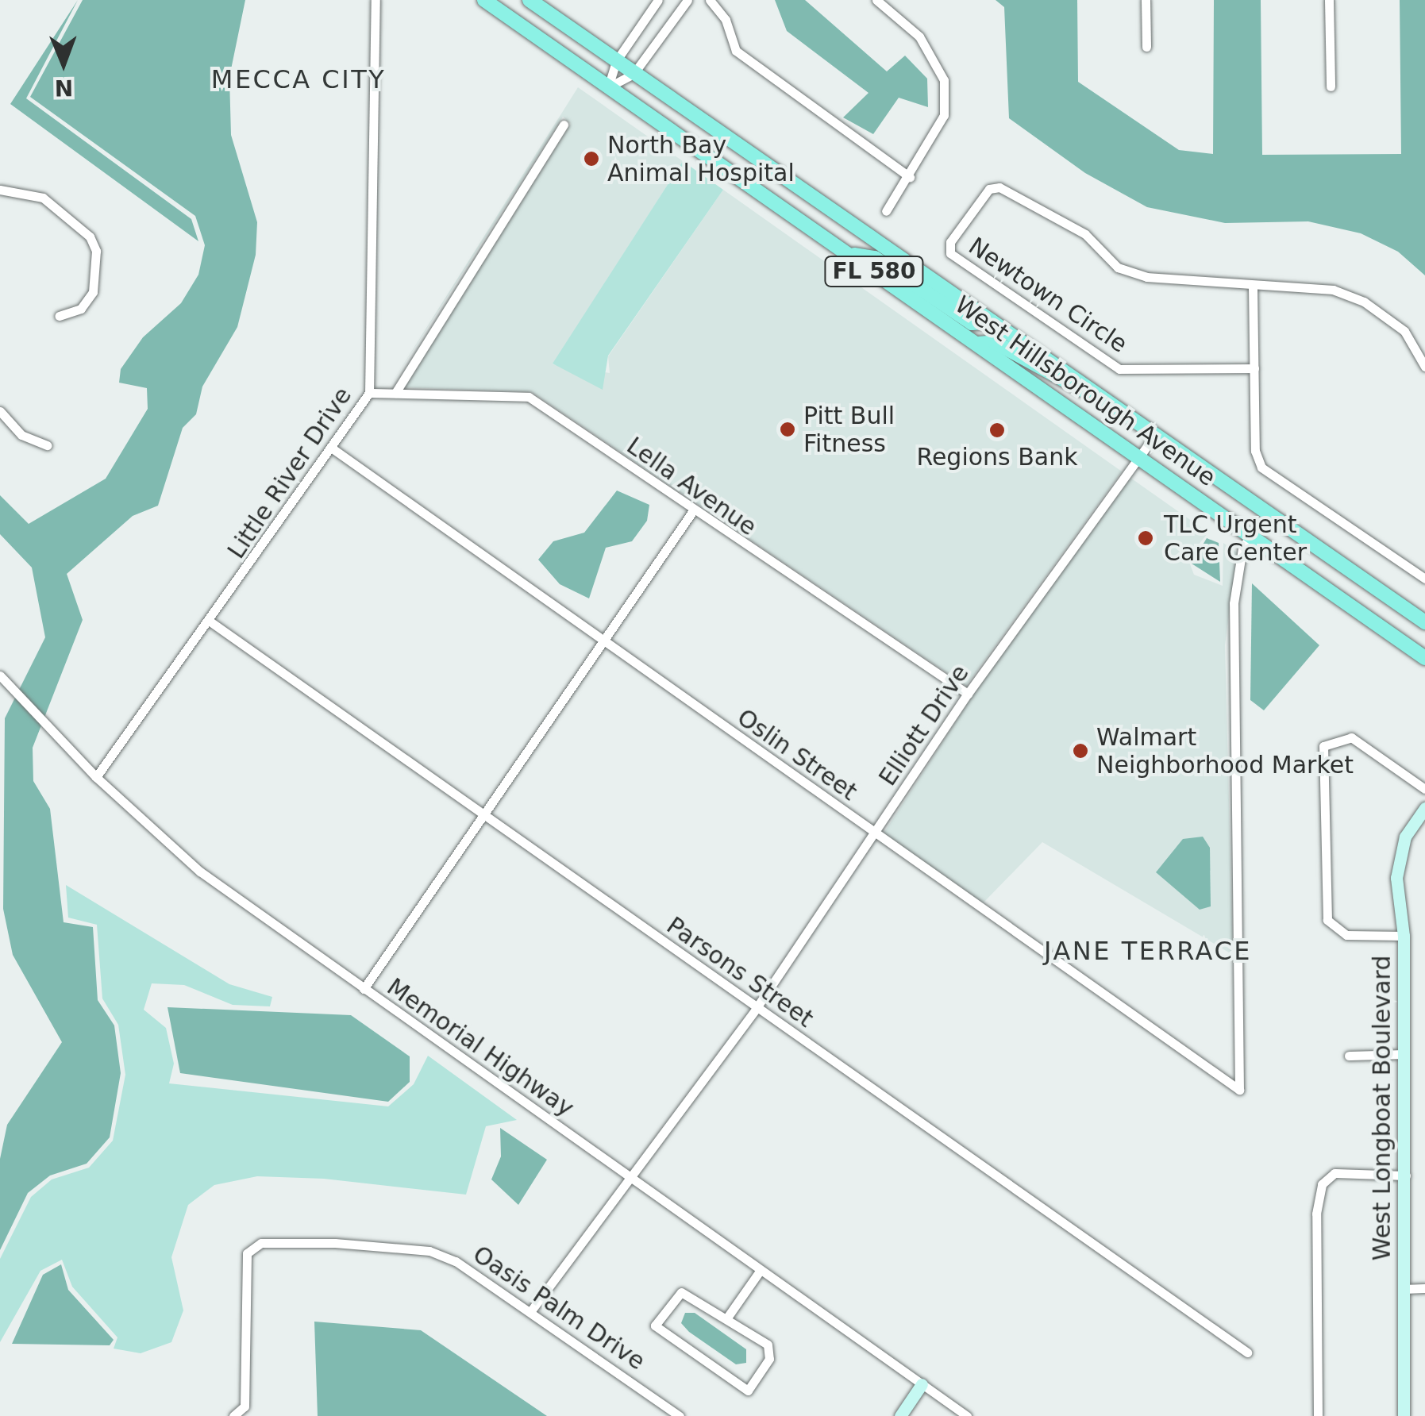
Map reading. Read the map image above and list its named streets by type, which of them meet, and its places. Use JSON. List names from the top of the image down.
{
  "streets": {
    "main road": ["FL 580", "West Hillsborough Avenue"],
    "street": [
      "Newtown Circle",
      "Little River Drive",
      "Lella Avenue",
      "Elliott Drive",
      "Oslin Street",
      "Parsons Street",
      "Memorial Highway",
      "West Longboat Boulevard",
      "Oasis Palm Drive"
    ]
  },
  "crossings": [
    ["West Hillsborough Avenue", "Elliott Drive"],
    ["West Hillsborough Avenue", "Oslin Street"],
    ["Little River Drive", "Lella Avenue"],
    ["Little River Drive", "Oslin Street"],
    ["Little River Drive", "Parsons Street"],
    ["Little River Drive", "Memorial Highway"],
    ["Lella Avenue", "Elliott Drive"],
    ["Elliott Drive", "Oslin Street"],
    ["Elliott Drive", "Parsons Street"],
    ["Elliott Drive", "Memorial Highway"],
    ["Elliott Drive", "Oasis Palm Drive"]
  ],
  "districts": ["MECCA CITY", "JANE TERRACE"],
  "places": [
    "North Bay Animal Hospital",
    "Pitt Bull Fitness",
    "Regions Bank",
    "TLC Urgent Care Center",
    "Walmart Neighborhood Market"
  ],
  "north": "bottom"
}
